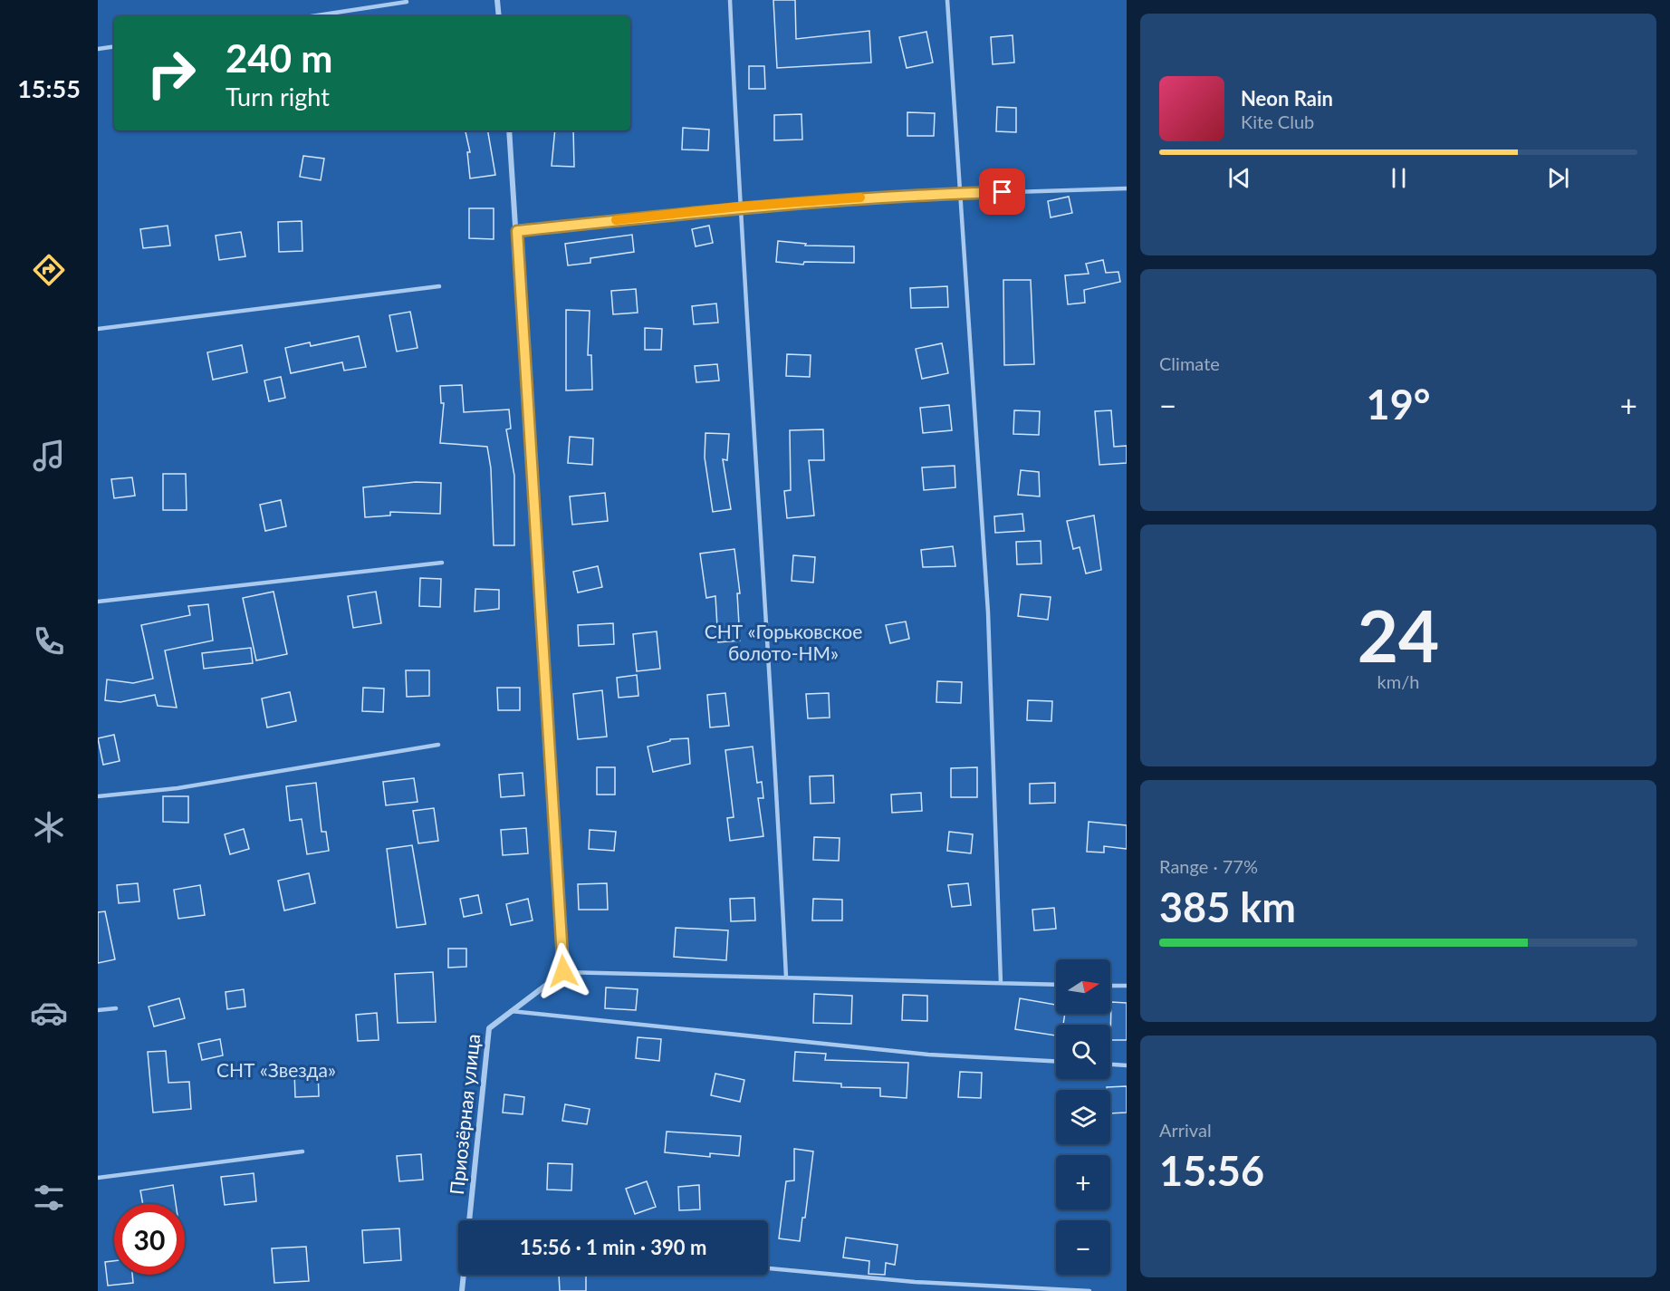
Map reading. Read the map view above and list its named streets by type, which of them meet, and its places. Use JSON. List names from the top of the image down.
{
  "streets": {
    "street": ["Приозёрная улица"]
  },
  "parks": ["СНТ «Горьковское болото-НМ»", "СНТ «Звезда»"],
  "north": "right",
  "page": {
    "tabs": "15:55",
    "turn": ["240 m", "Turn right"],
    "song": ["Neon Rain", "Kite Club"],
    "tile": [
      "Climate",
      ["24", "km/h"],
      ["Range · 77%", "385 km"],
      ["Arrival", "15:56"]
    ],
    "heat": ["−", "19°", "+"],
    "map_buttons": ["+", "−"],
    "limit": "30",
    "trip": "15:56 · 1 min · 390 m"
  }
}
